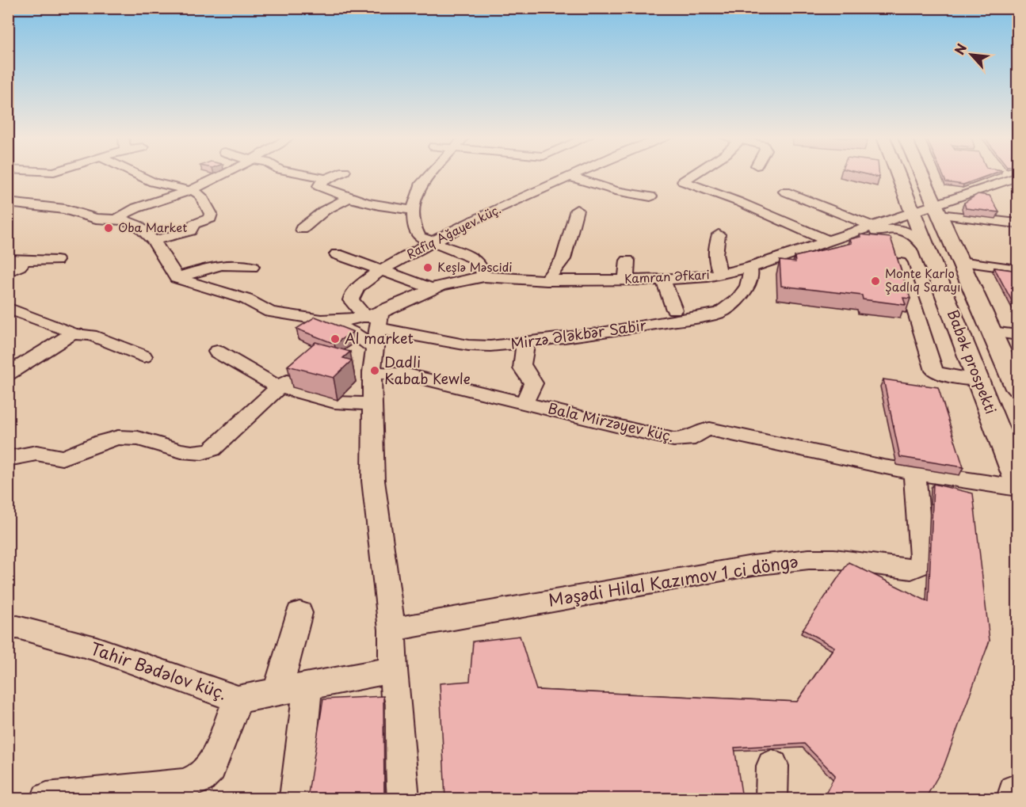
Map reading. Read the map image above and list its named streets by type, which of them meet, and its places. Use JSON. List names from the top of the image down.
{
  "streets": {
    "main road": ["Babək prospekti"],
    "street": [
      "Rafiq Ağayev küç.",
      "Kamran Əfkari",
      "Mirzə Ələkbər Sabir",
      "Bala Mirzəyev küç.",
      "Məşədi Hilal Kazımov 1 ci döngə",
      "Tahir Bədəlov küç."
    ]
  },
  "crossings": [
    ["Rafiq Ağayev küç.", "Kamran Əfkari"],
    ["Rafiq Ağayev küç.", "Mirzə Ələkbər Sabir"],
    ["Kamran Əfkari", "Mirzə Ələkbər Sabir"],
    ["Kamran Əfkari", "Babək prospekti"],
    ["Bala Mirzəyev küç.", "Məşədi Hilal Kazımov 1 ci döngə"]
  ],
  "places": [
    "Oba Market",
    "Keşlə Məscidi",
    "Monte Karlo Şadlıq Sarayı",
    "Al market",
    "Dadli Kabab Kewle"
  ],
  "north": "top left"
}
